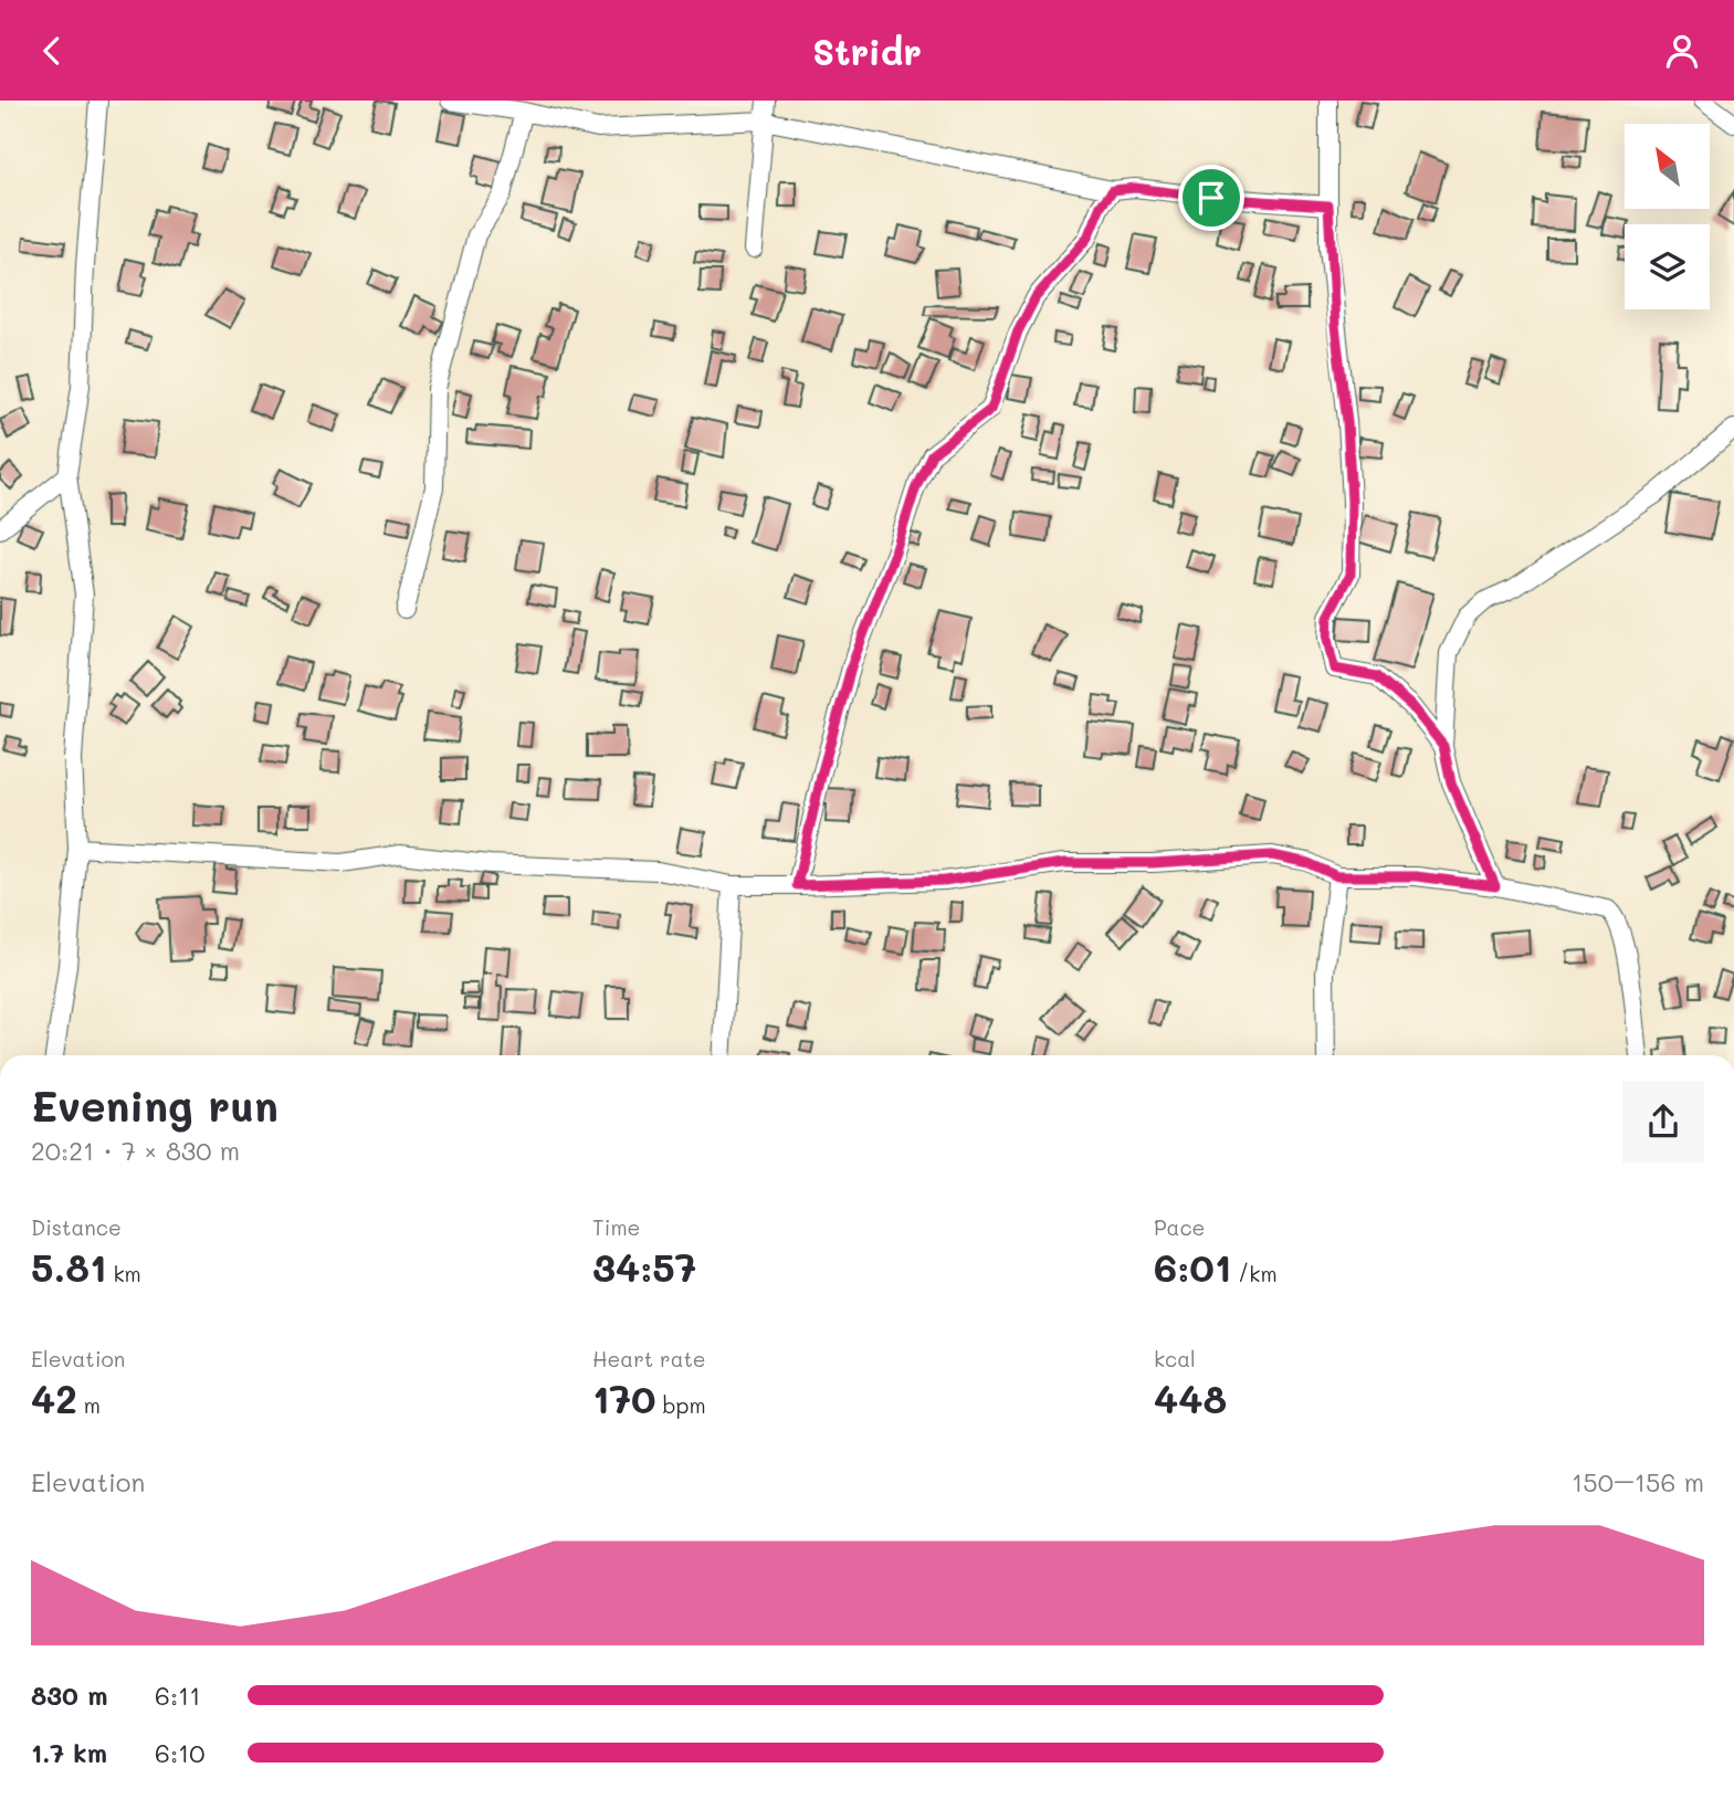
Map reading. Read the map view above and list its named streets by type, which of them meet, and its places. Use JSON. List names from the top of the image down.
{
  "north": "top left",
  "page": {
    "header": "Stridr",
    "heading": ["Evening run", "20:21 · 7 × 830 m"],
    "stats": [
      ["Distance", "5.81 km"],
      ["Time", "34:57"],
      ["Pace", "6:01 /km"],
      ["Elevation", "42 m"],
      ["Heart rate", "170 bpm"],
      ["kcal", "448"]
    ],
    "chart": ["Elevation", "150–156 m"],
    "list": [
      {
        "name": "830 m",
        "note": "6:11"
      },
      {
        "name": "1.7 km",
        "note": "6:10"
      }
    ]
  }
}
